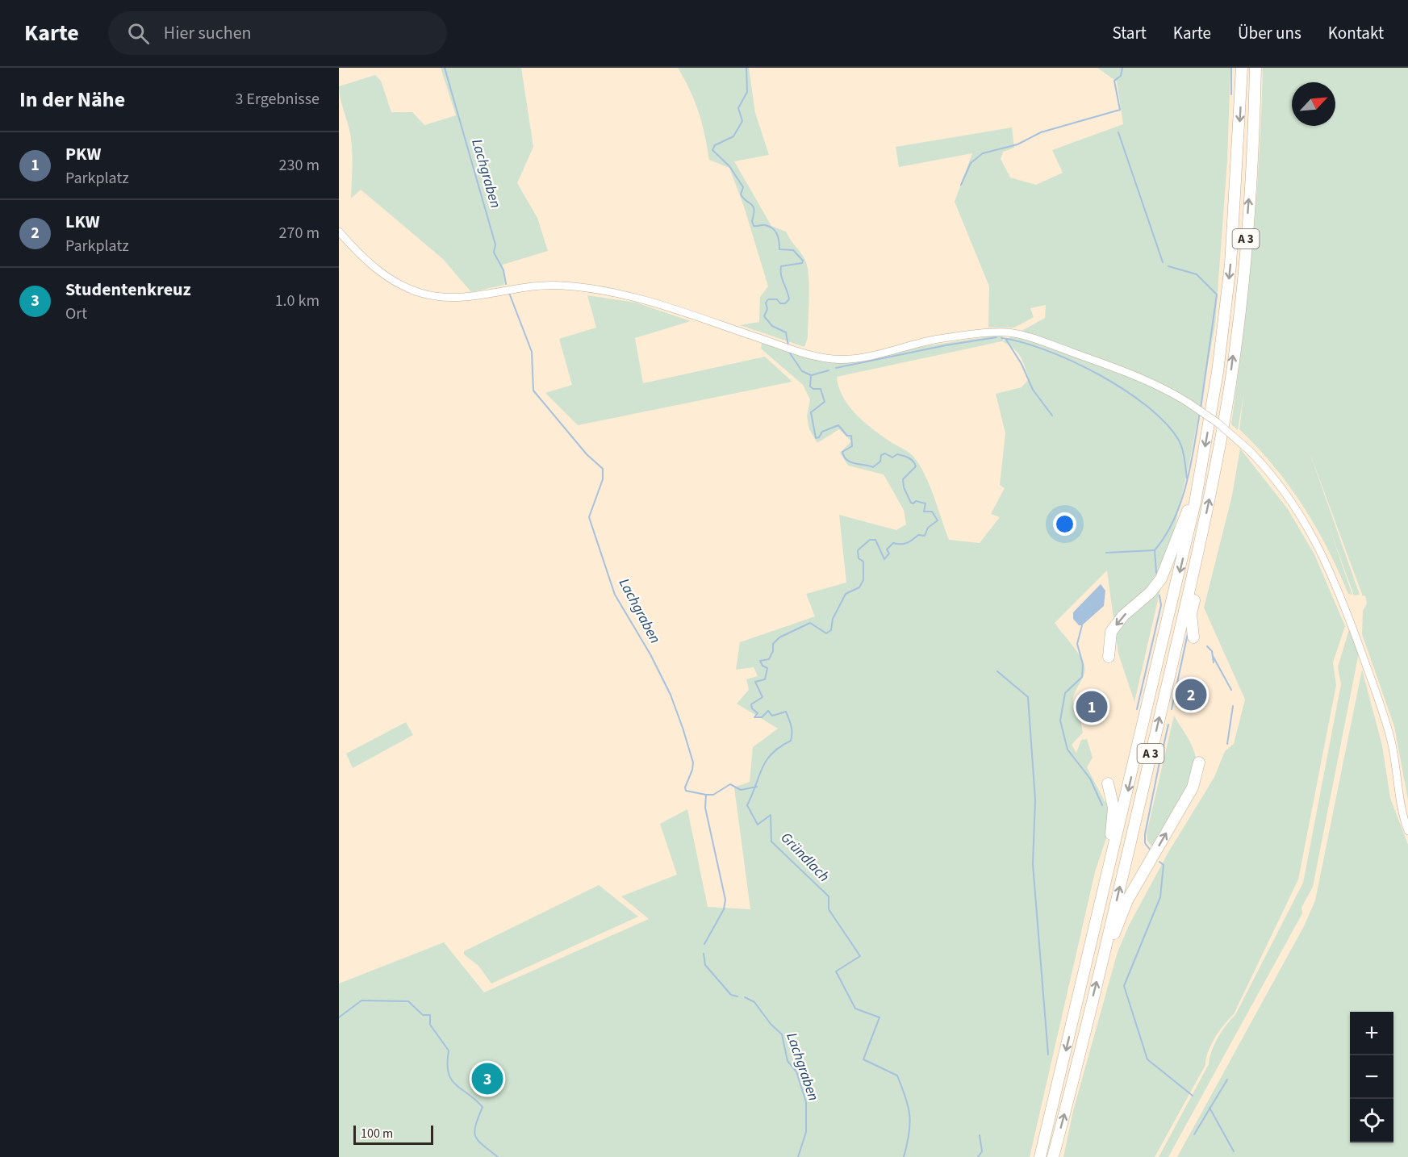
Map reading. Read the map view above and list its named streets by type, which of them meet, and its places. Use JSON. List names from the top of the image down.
{
  "streets": {
    "highway": ["A 3"]
  },
  "water": ["Lachgraben", "Gründlach"],
  "scale_bar": "100 m",
  "north": "top right",
  "page": {
    "header": "Karte",
    "search": "Hier suchen",
    "nav": [
      "Start",
      "Karte",
      "Über uns",
      "Kontakt"
    ],
    "heading": ["In der Nähe", "3 Ergebnisse"],
    "list": [
      {
        "mark": "1",
        "name": "PKW",
        "note": "Parkplatz",
        "value": "230 m"
      },
      {
        "mark": "2",
        "name": "LKW",
        "note": "Parkplatz",
        "value": "270 m"
      },
      {
        "mark": "3",
        "name": "Studentenkreuz",
        "note": "Ort",
        "value": "1.0 km"
      }
    ],
    "pins": ["2", "1", "3"],
    "map_buttons": ["+", "−"],
    "scale": "100 m"
  }
}
